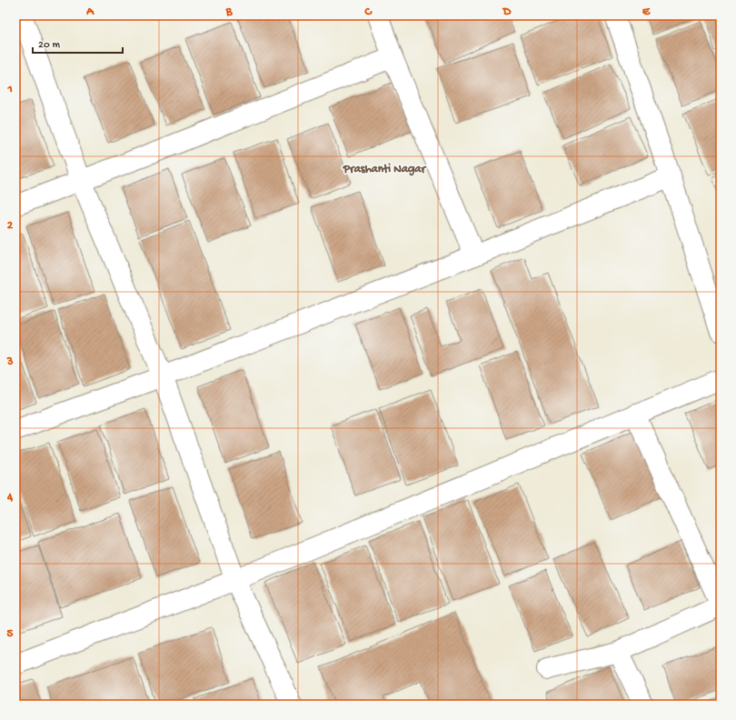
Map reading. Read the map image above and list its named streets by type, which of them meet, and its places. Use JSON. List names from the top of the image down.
{
  "districts": ["Prashanti Nagar"],
  "scale_bar": "20 m",
  "grid": {
    "columns": [
      "A",
      "B",
      "C",
      "D",
      "E"
    ],
    "rows": [
      "1",
      "2",
      "3",
      "4",
      "5"
    ]
  }
}
